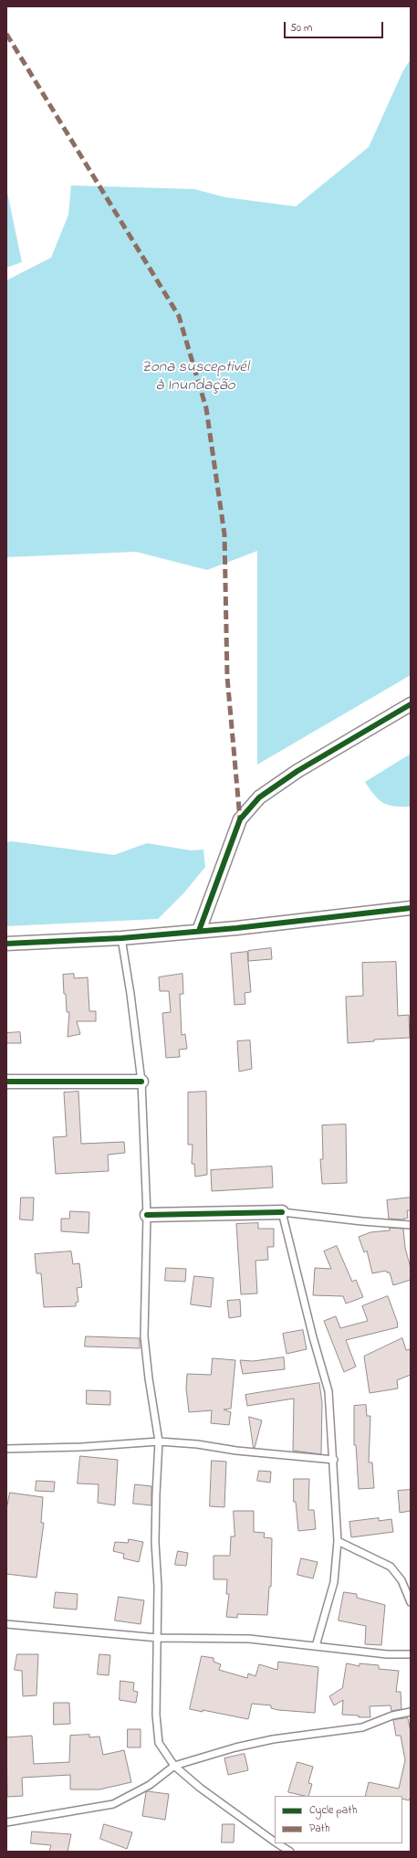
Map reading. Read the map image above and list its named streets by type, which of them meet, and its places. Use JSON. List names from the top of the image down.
{
  "water": ["Zona susceptivél à Inundação"],
  "legend": ["Cycle path", "Path"],
  "scale_bar": "50 m"
}
